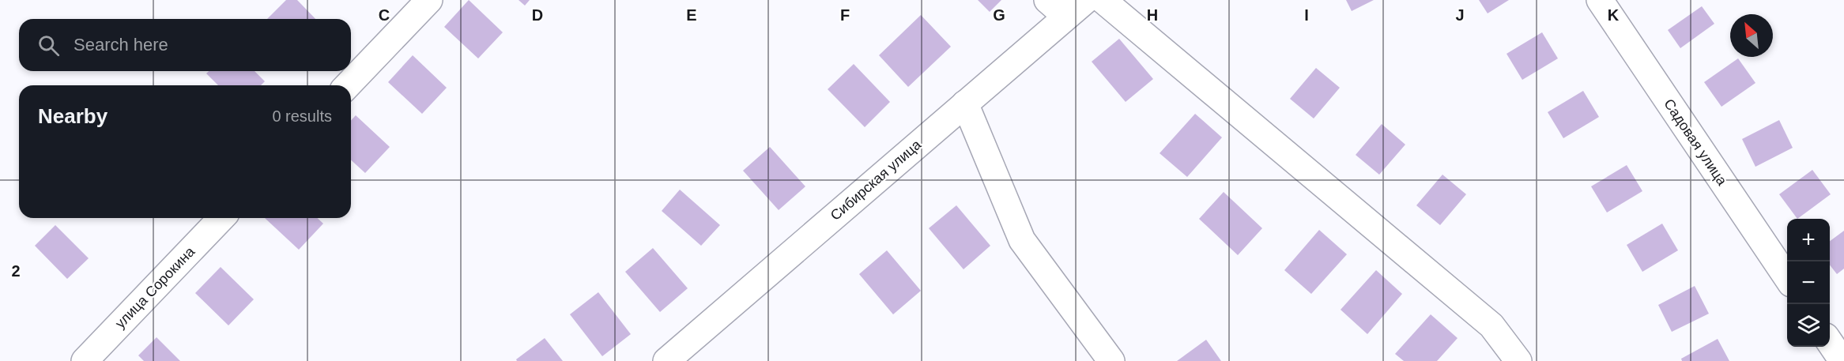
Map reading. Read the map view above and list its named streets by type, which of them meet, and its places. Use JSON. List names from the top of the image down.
{
  "streets": {
    "street": ["Садовая улица", "Сибирская улица", "улица Сорокина"]
  },
  "north": "top left",
  "page": {
    "search": "Search here",
    "heading": ["Nearby", "0 results"],
    "map_buttons": ["+", "−"]
  },
  "grid": {
    "columns": [
      "C",
      "D",
      "E",
      "F",
      "G",
      "H",
      "I",
      "J",
      "K"
    ],
    "rows": ["2"]
  }
}
